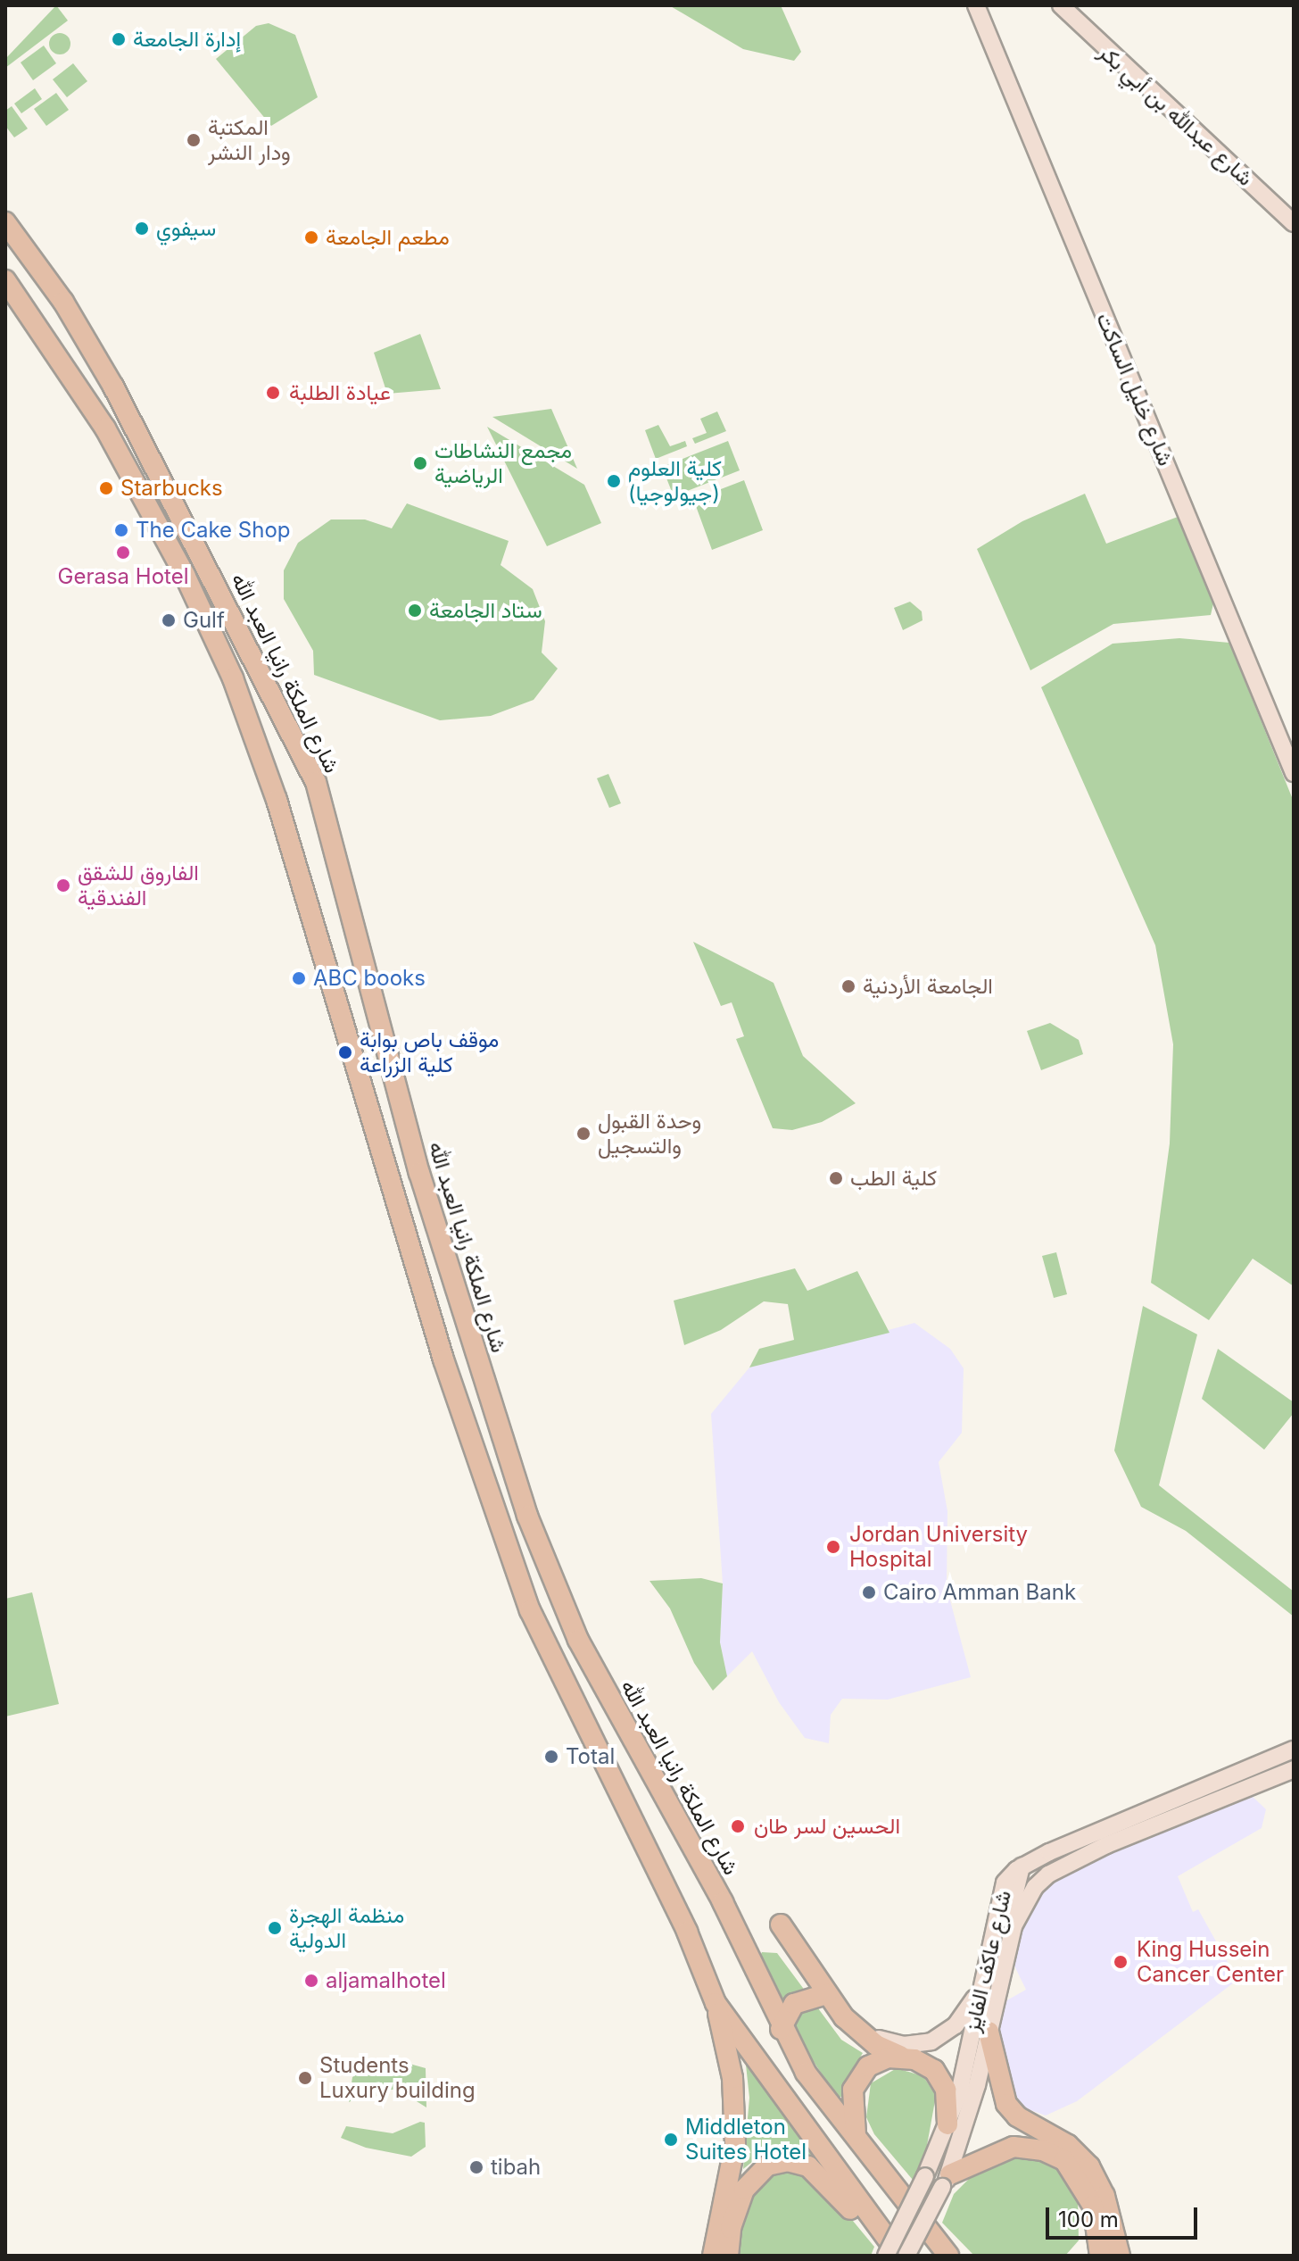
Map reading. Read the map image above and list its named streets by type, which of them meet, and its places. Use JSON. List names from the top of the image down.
{
  "streets": {
    "main road": [
      "شارع عبدالله بن أبي بكر",
      "شارع خليل الساكت",
      "شارع الملكة رانيا العبد الله",
      "شارع عاكف الفايز"
    ]
  },
  "places": [
    "إدارة الجامعة",
    "المكتبة ودار النشر",
    "سيفوي",
    "مطعم الجامعة",
    "عيادة الطلبة",
    "مجمع النشاطات الرياضية",
    "كلية العلوم (جيولوجيا)",
    "Starbucks",
    "The Cake Shop",
    "Gerasa Hotel",
    "ستاد الجامعة",
    "Gulf",
    "الفاروق للشقق الفندقية",
    "ABC books",
    "الجامعة الأردنية",
    "موقف باص بوابة كلية الزراعة",
    "وحدة القبول والتسجيل",
    "كلية الطب",
    "Jordan University Hospital",
    "Cairo Amman Bank",
    "Total",
    "الحسين لسر طان",
    "منظمة الهجرة الدولية",
    "King Hussein Cancer Center",
    "aljamalhotel",
    "Students Luxury building",
    "Middleton Suites Hotel",
    "tibah"
  ],
  "scale_bar": "100 m"
}
